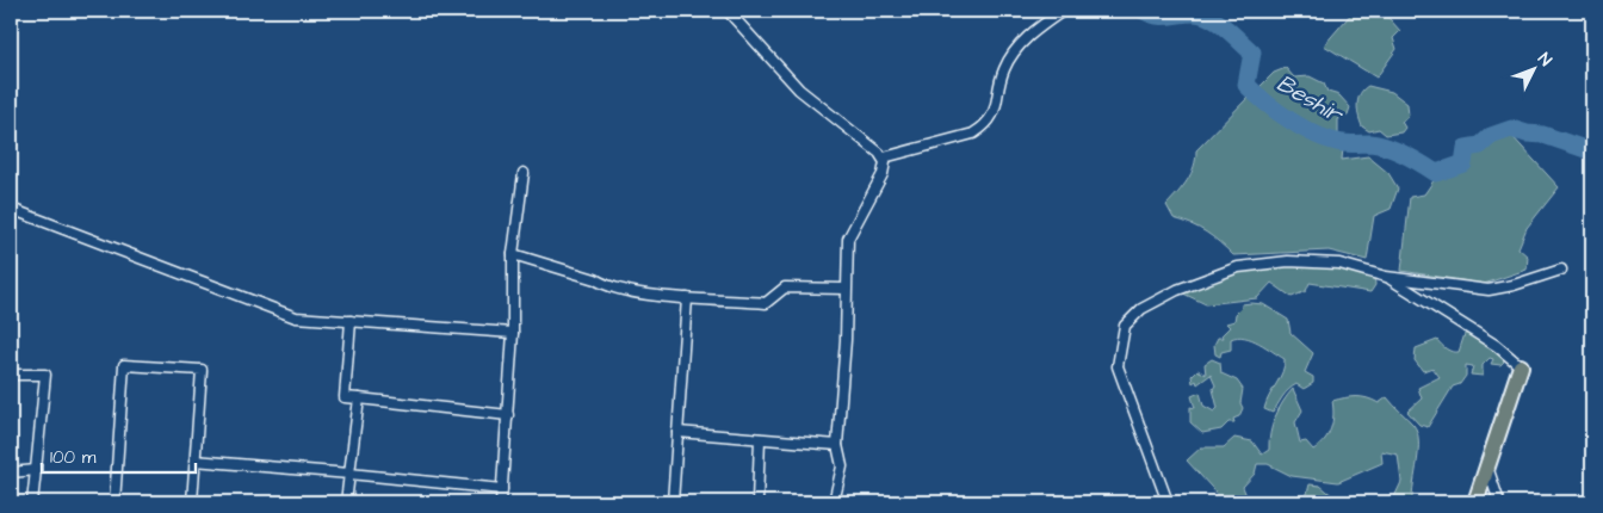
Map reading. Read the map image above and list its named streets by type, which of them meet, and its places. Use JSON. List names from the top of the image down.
{
  "water": ["Beshir"],
  "scale_bar": "100 m",
  "north": "top right"
}
